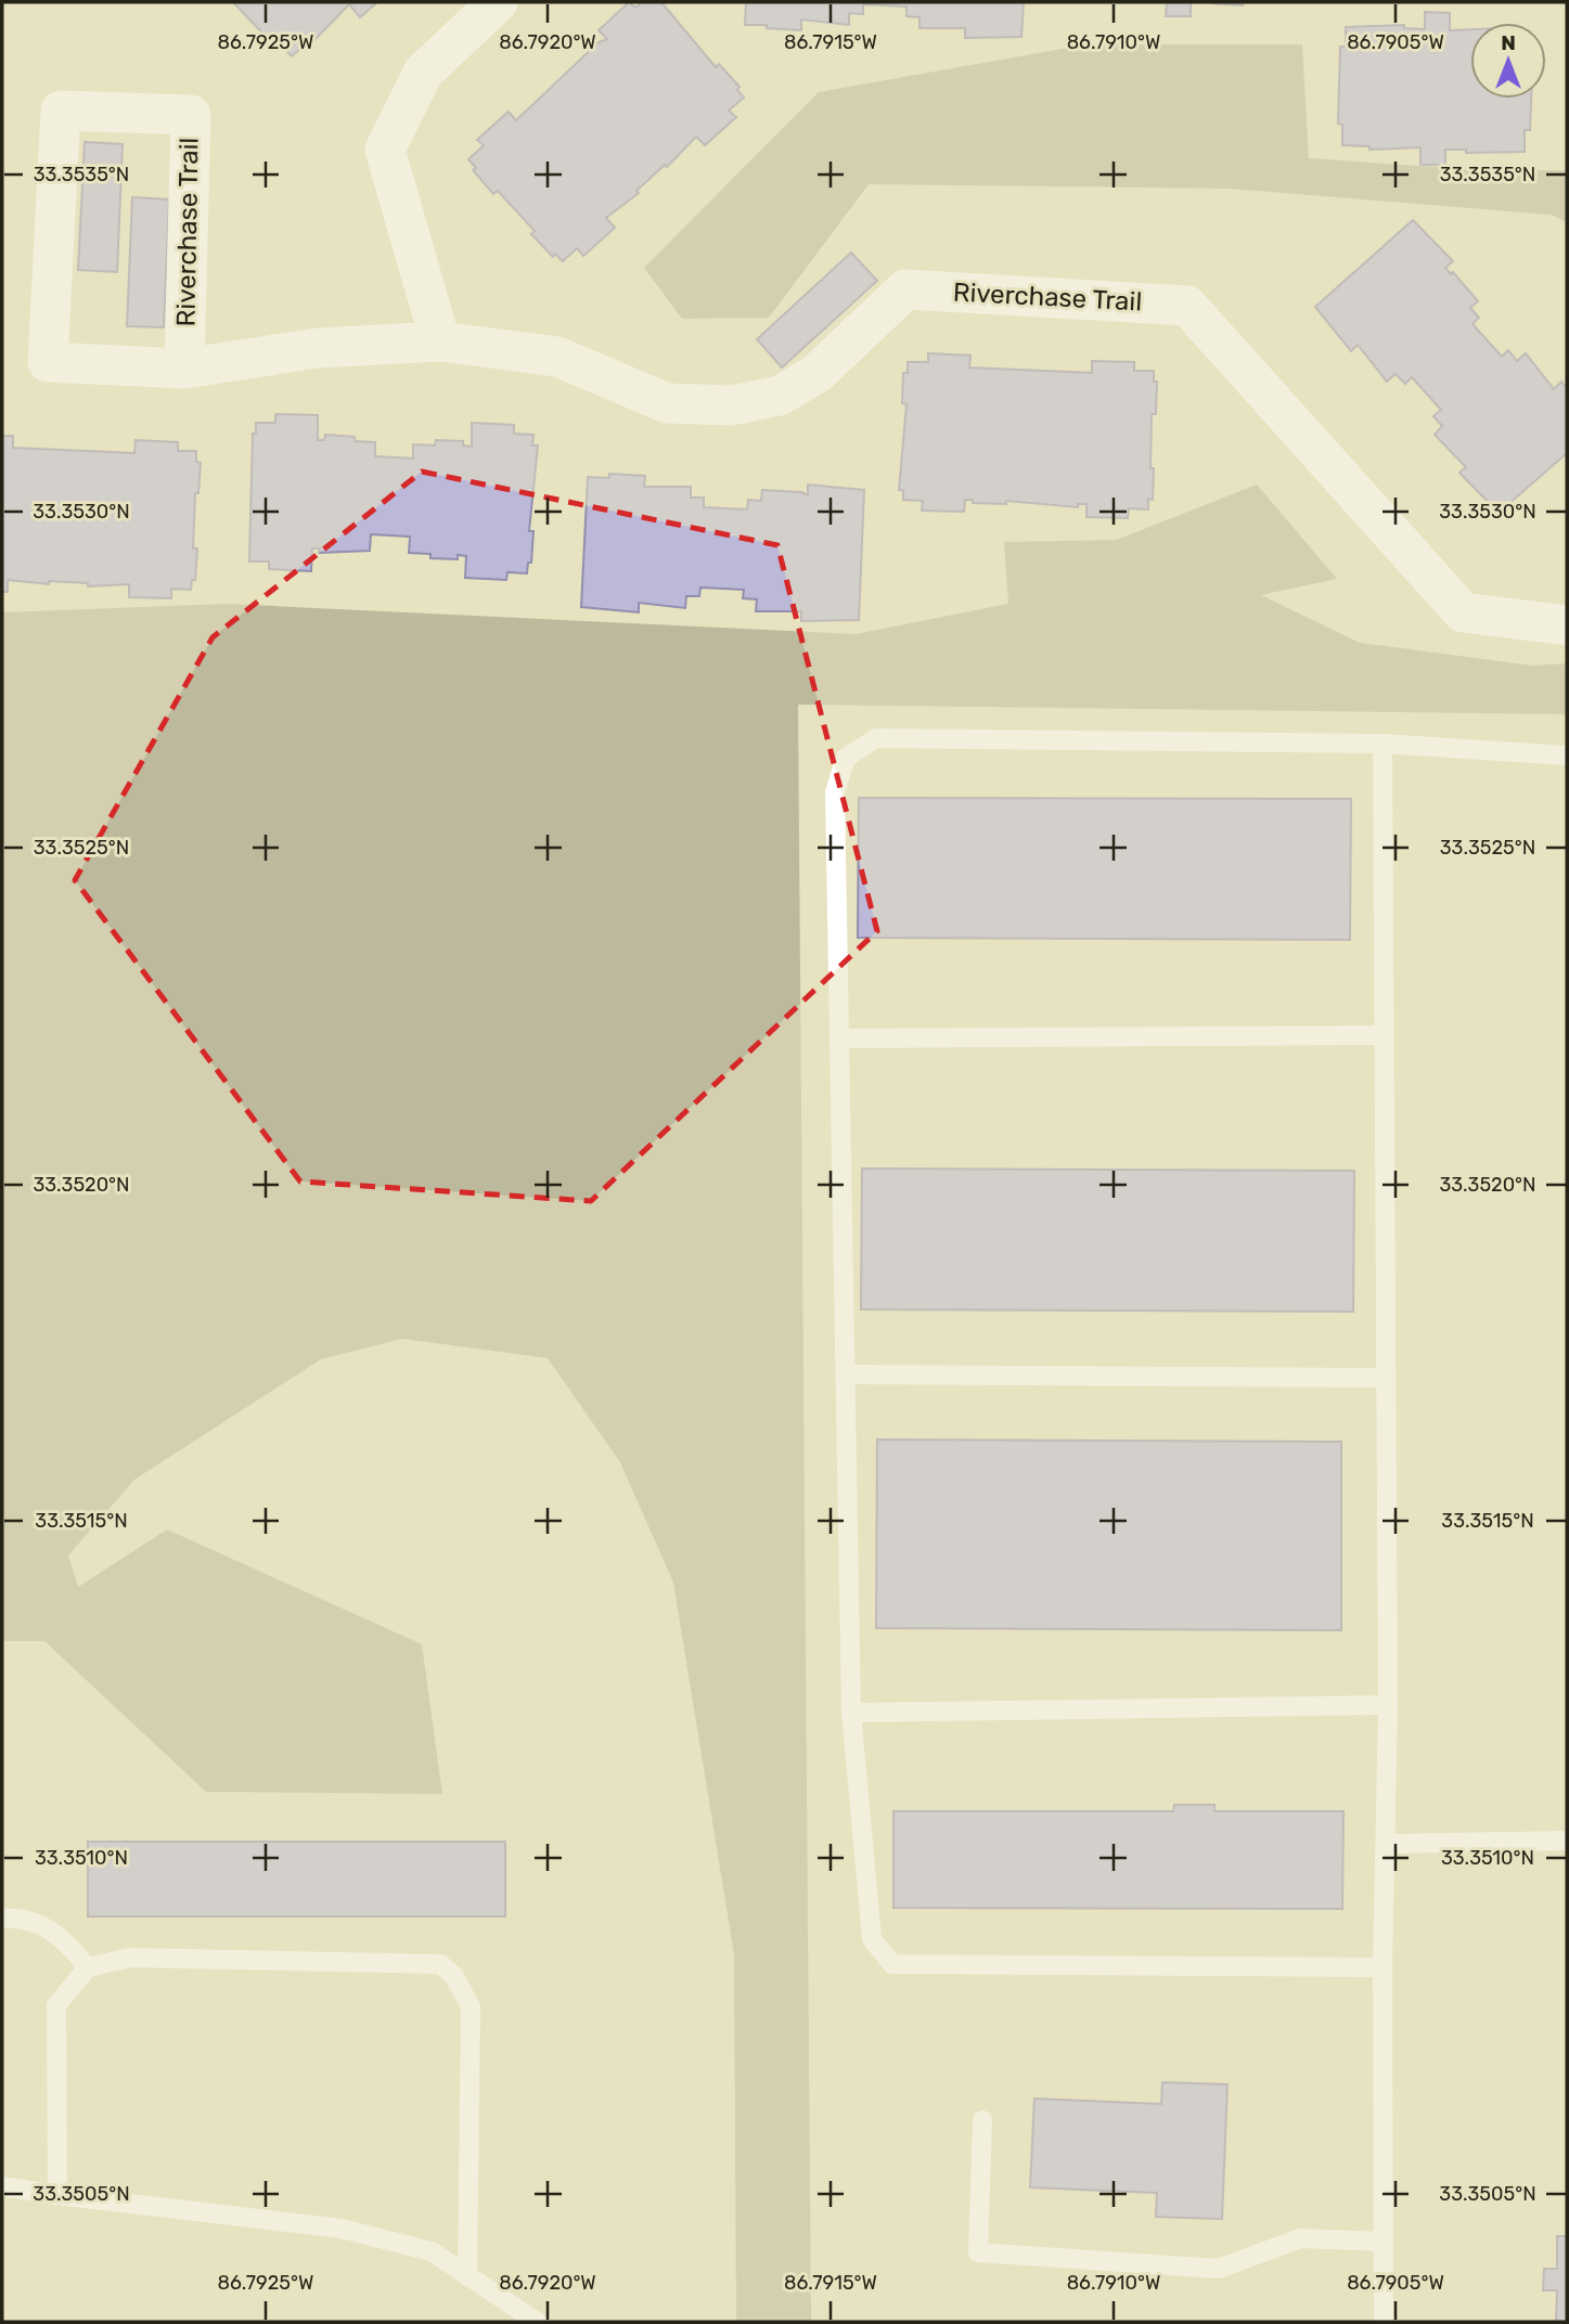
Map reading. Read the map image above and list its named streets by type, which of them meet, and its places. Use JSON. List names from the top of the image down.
{
  "streets": {
    "street": ["Riverchase Trail"]
  },
  "north": "top",
  "coordinates": [
    "86.7925°W",
    "86.7920°W",
    "86.7915°W",
    "86.7910°W",
    "86.7905°W",
    "33.3535°N",
    "33.3530°N",
    "33.3525°N",
    "33.3520°N",
    "33.3515°N",
    "33.3510°N",
    "33.3505°N"
  ]
}
